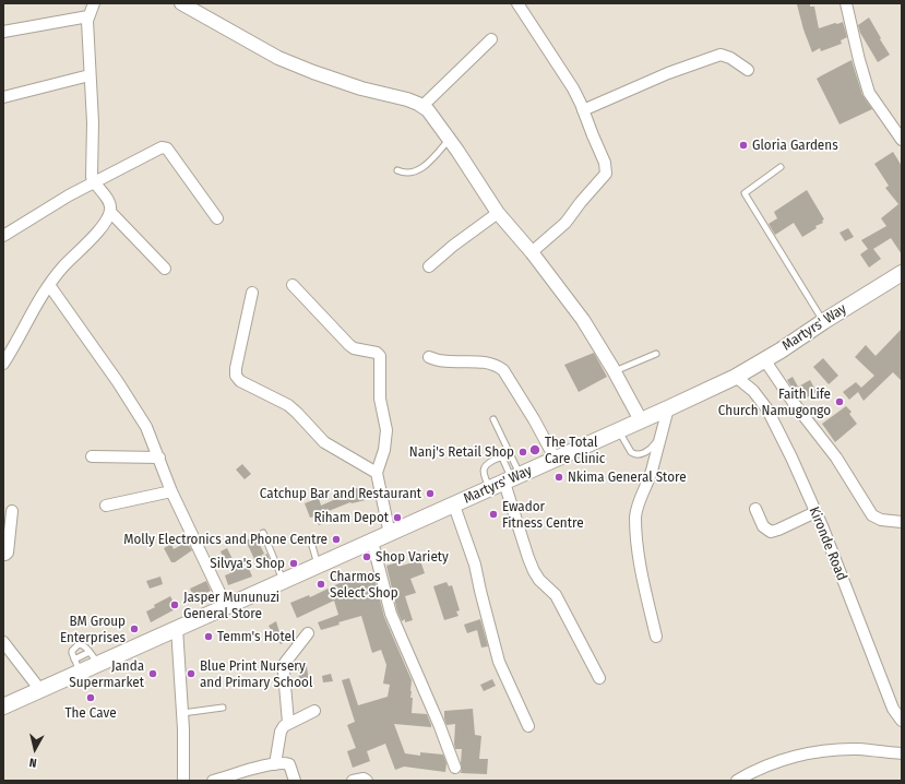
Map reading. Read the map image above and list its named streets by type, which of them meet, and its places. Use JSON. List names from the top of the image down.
{
  "streets": {
    "main road": ["Martyrs' Way"],
    "street": ["Kironde Road"]
  },
  "crossings": [
    ["Martyrs' Way", "Kironde Road"]
  ],
  "places": [
    "Gloria Gardens",
    "Faith Life Church Namugongo",
    "The Total Care Clinic",
    "Nanj's Retail Shop",
    "Nkima General Store",
    "Catchup Bar and Restaurant",
    "Ewador Fitness Centre",
    "Riham Depot",
    "Molly Electronics and Phone Centre",
    "Shop Variety",
    "Silvya's Shop",
    "Charmos Select Shop",
    "Jasper Mununuzi General Store",
    "BM Group Enterprises",
    "Temm's Hotel",
    "Janda Supermarket",
    "Blue Print Nursery and Primary School",
    "The Cave"
  ],
  "north": "bottom"
}
